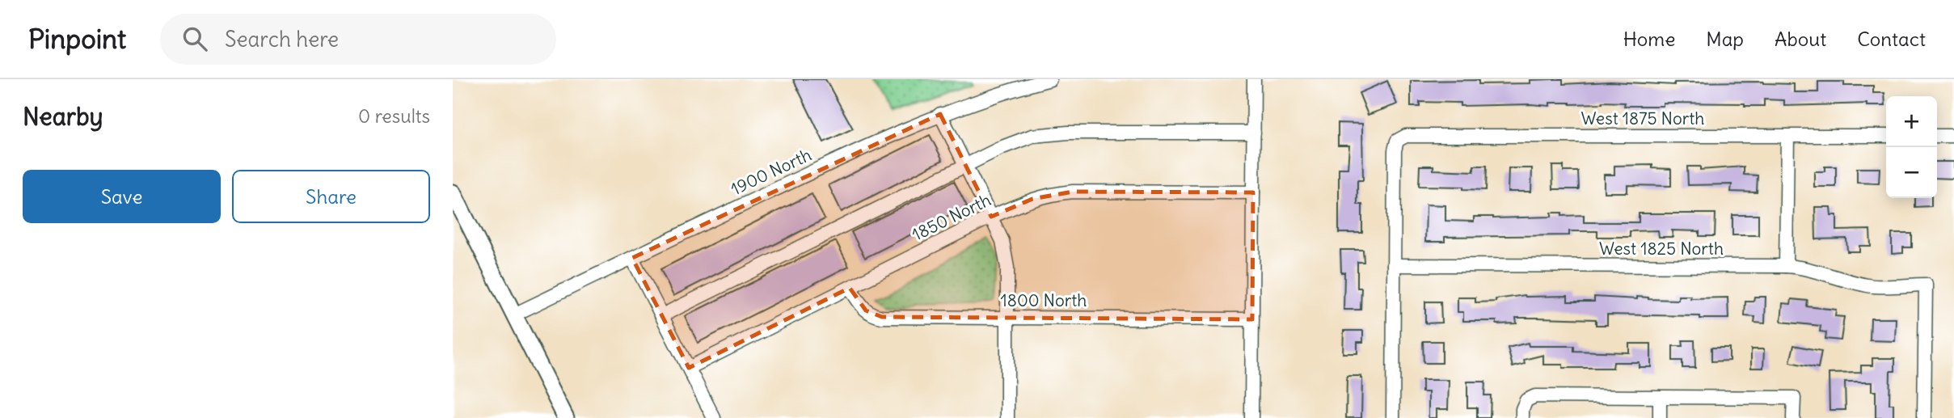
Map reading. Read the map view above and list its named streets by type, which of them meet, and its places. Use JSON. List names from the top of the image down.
{
  "streets": {
    "street": [
      "West 1875 North",
      "1900 North",
      "1850 North",
      "West 1825 North",
      "1800 North"
    ]
  },
  "crossings": [
    ["West 1875 North", "West 1825 North"],
    ["1850 North", "1800 North"]
  ],
  "page": {
    "header": "Pinpoint",
    "search": "Search here",
    "nav": [
      "Home",
      "Map",
      "About",
      "Contact"
    ],
    "heading": ["Nearby", "0 results"],
    "map_buttons": ["+", "−"],
    "buttons": ["Save", "Share"]
  }
}
